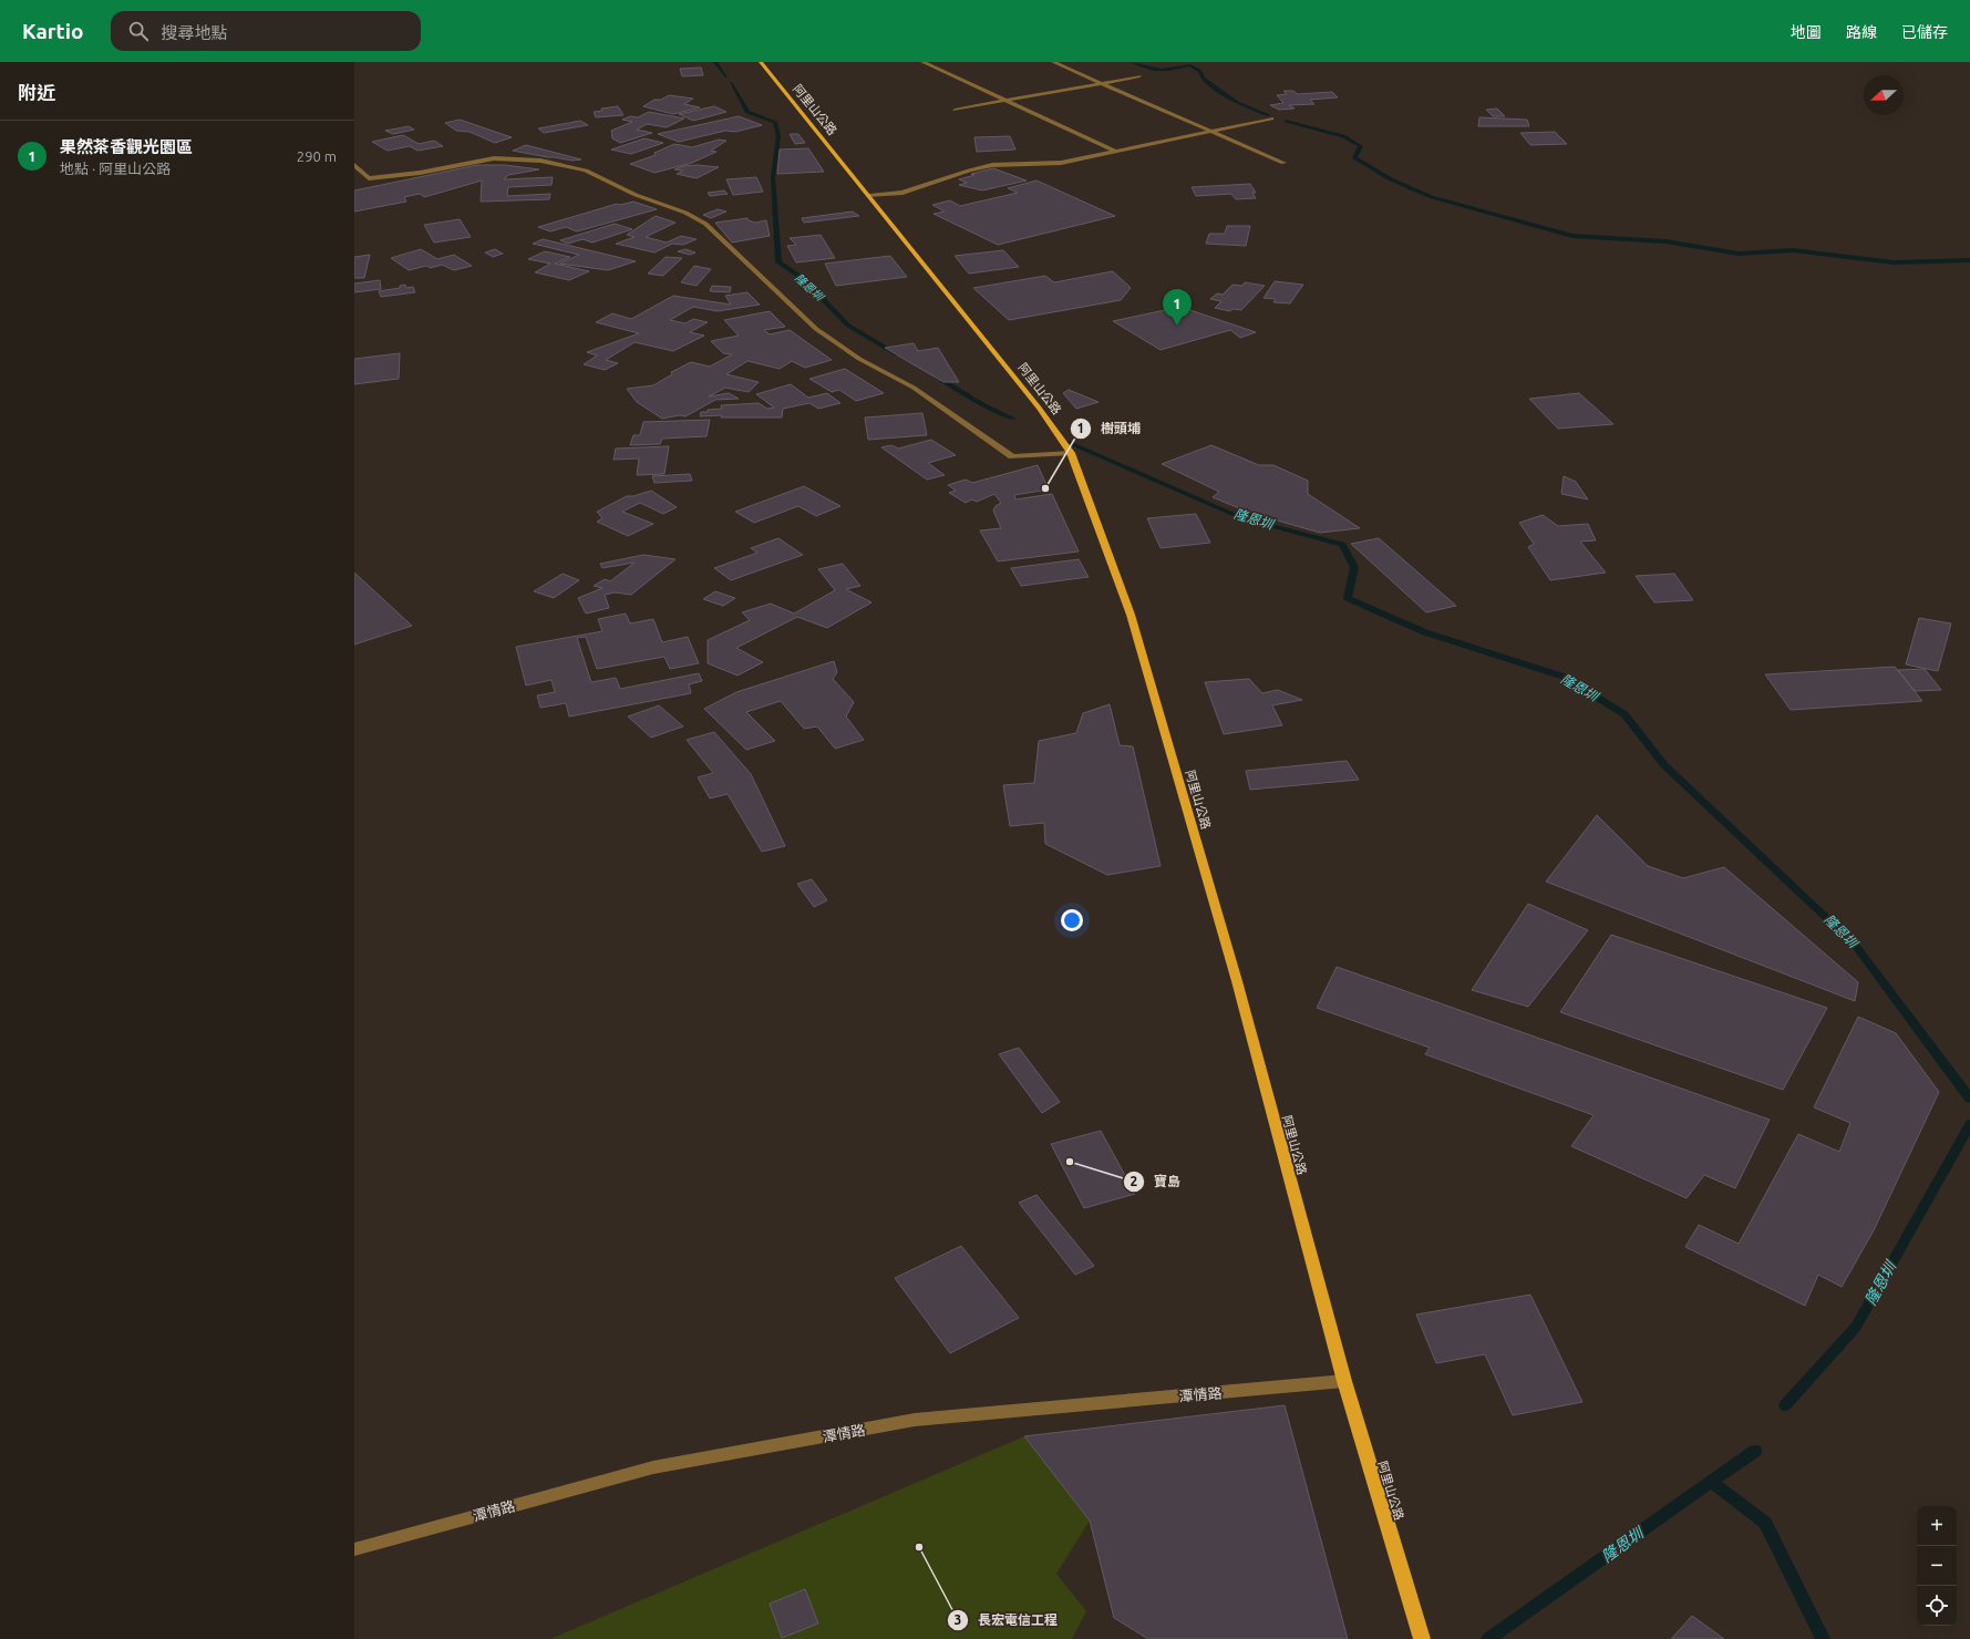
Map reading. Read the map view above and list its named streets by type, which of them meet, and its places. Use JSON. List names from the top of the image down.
{
  "streets": {
    "main road": ["阿里山公路"],
    "street": ["潭情路"]
  },
  "crossings": [
    ["阿里山公路", "潭情路"]
  ],
  "water": ["隆恩圳"],
  "places": ["樹頭埔", "寶島", "長宏電信工程"],
  "north": "left",
  "page": {
    "header": "Kartio",
    "search": "搜尋地點",
    "nav": ["地圖", "路線", "已儲存"],
    "heading": "附近",
    "list": [
      {
        "mark": "1",
        "name": "果然茶香觀光園區",
        "note": "地點 · 阿里山公路",
        "value": "290 m"
      }
    ],
    "pins": "1",
    "map_buttons": ["+", "−"]
  }
}
